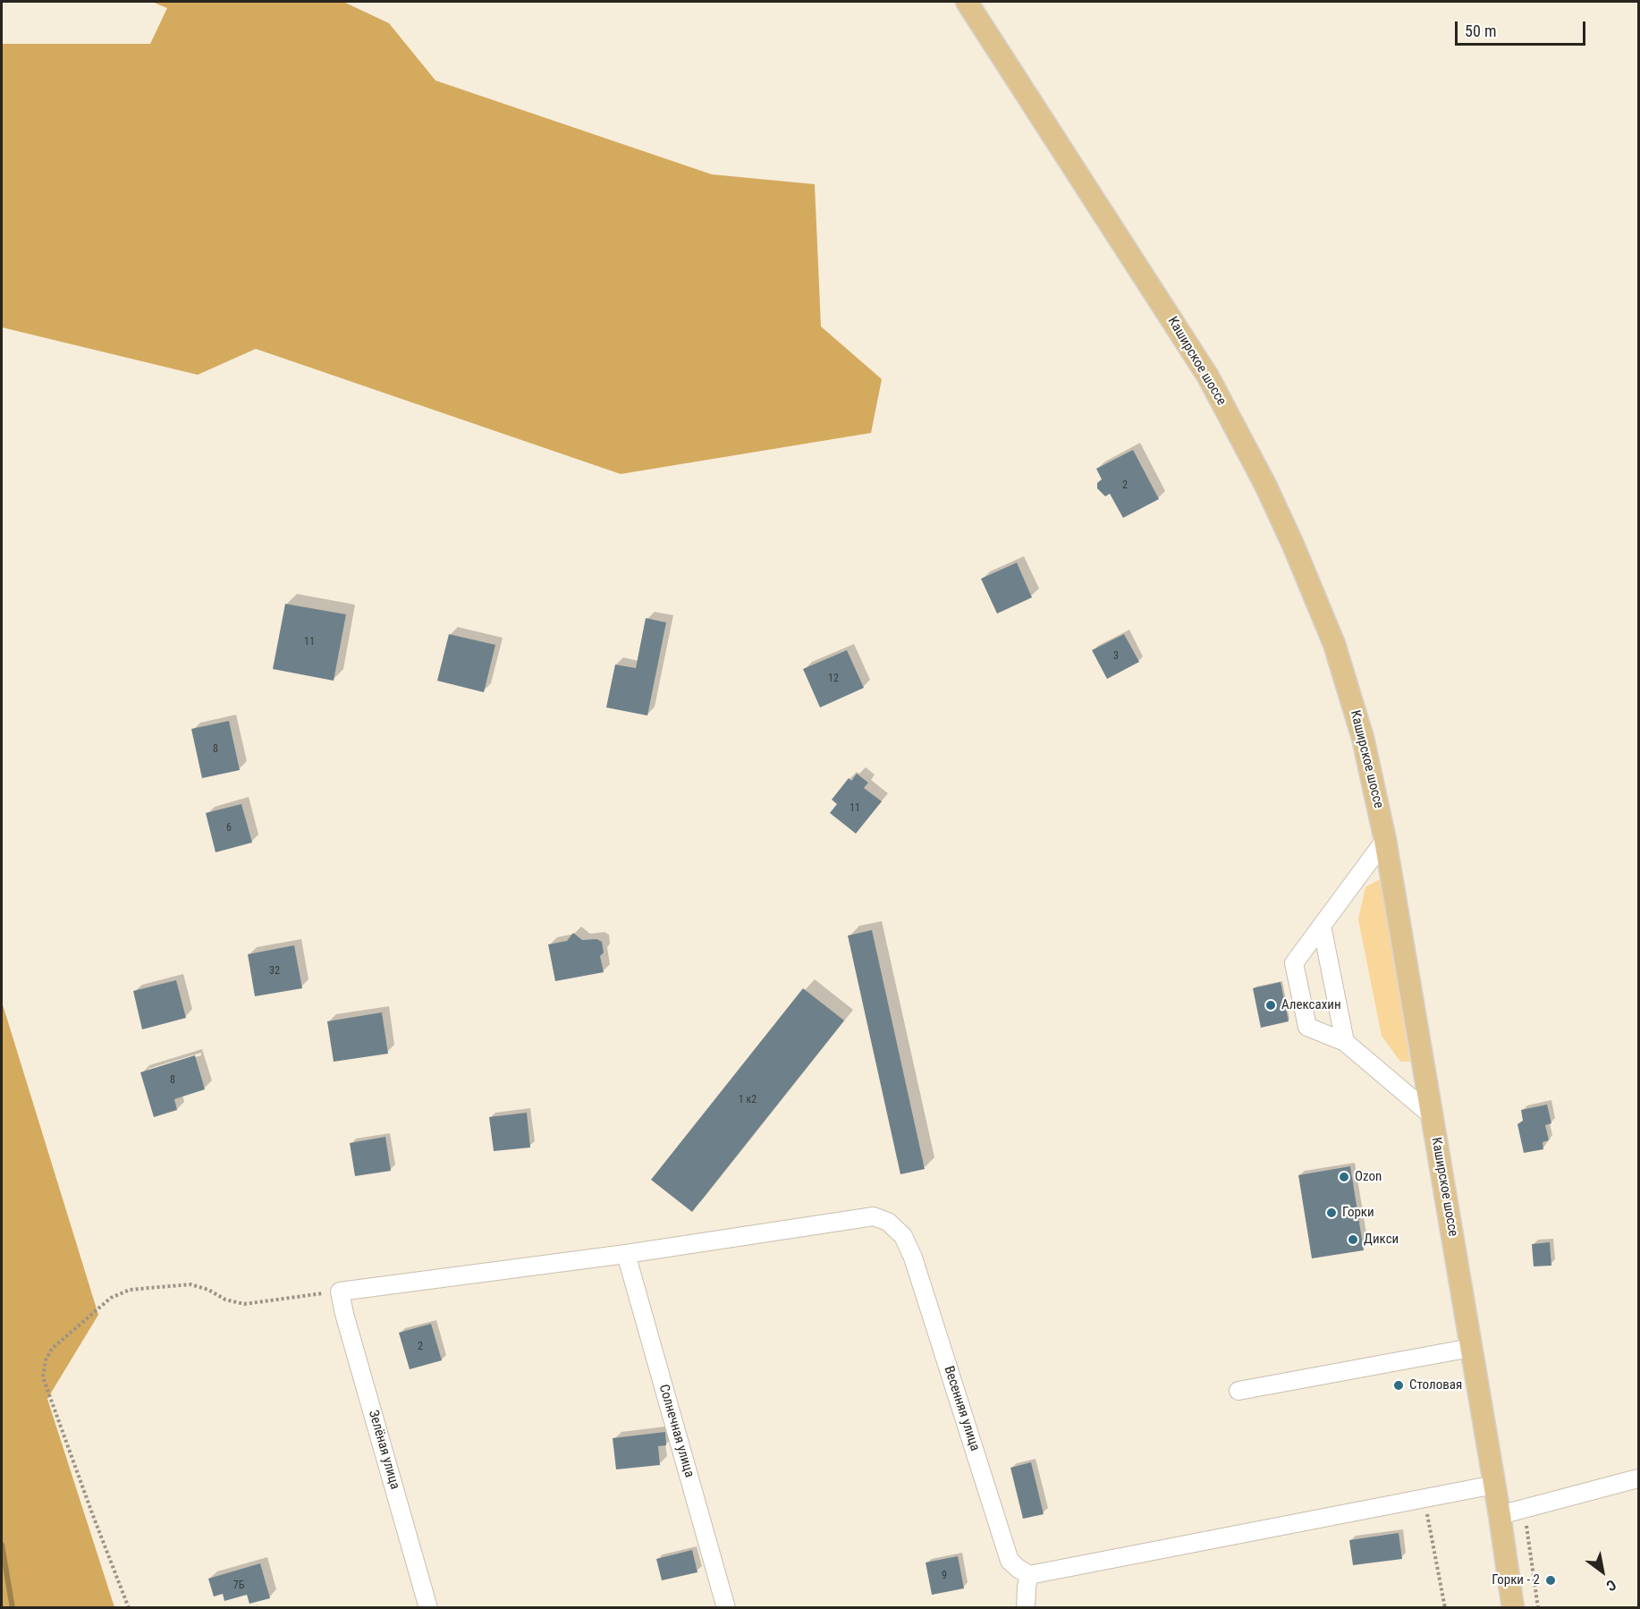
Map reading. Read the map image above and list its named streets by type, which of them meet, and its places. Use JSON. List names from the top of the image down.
{
  "streets": {
    "main road": ["Каширское шоссе"],
    "street": ["Весенняя улица", "Солнечная улица", "Зелёная улица"]
  },
  "crossings": [
    ["Весенняя улица", "Солнечная улица"]
  ],
  "places": [
    "Алексахин",
    "Ozon",
    "Горки",
    "Дикси",
    "Столовая",
    "Горки - 2"
  ],
  "house_numbers": [
    "2",
    "11",
    "3",
    "12",
    "8",
    "11",
    "6",
    "32",
    "8",
    "1 к2",
    "2",
    "9",
    "7Б"
  ],
  "scale_bar": "50 m",
  "north": "bottom right"
}
